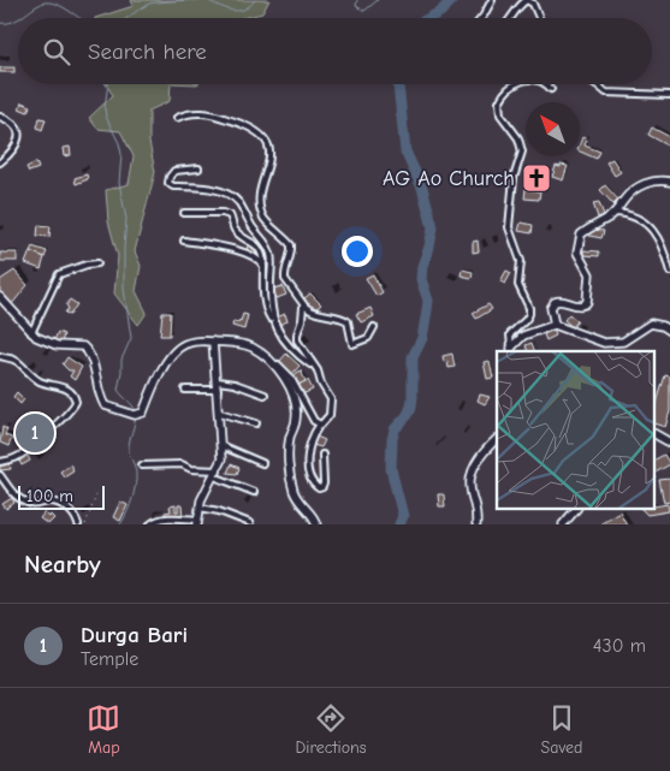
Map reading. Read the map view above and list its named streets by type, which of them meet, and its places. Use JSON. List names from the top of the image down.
{
  "places": {
    "church": ["AG Ao Church"]
  },
  "scale_bar": "100 m",
  "north": "top left",
  "page": {
    "search": "Search here",
    "pins": "1",
    "scale": "100 m",
    "heading": "Nearby",
    "list": [
      {
        "mark": "1",
        "name": "Durga Bari",
        "note": "Temple",
        "value": "430 m"
      }
    ],
    "nav": ["Map", "Directions", "Saved"]
  }
}
